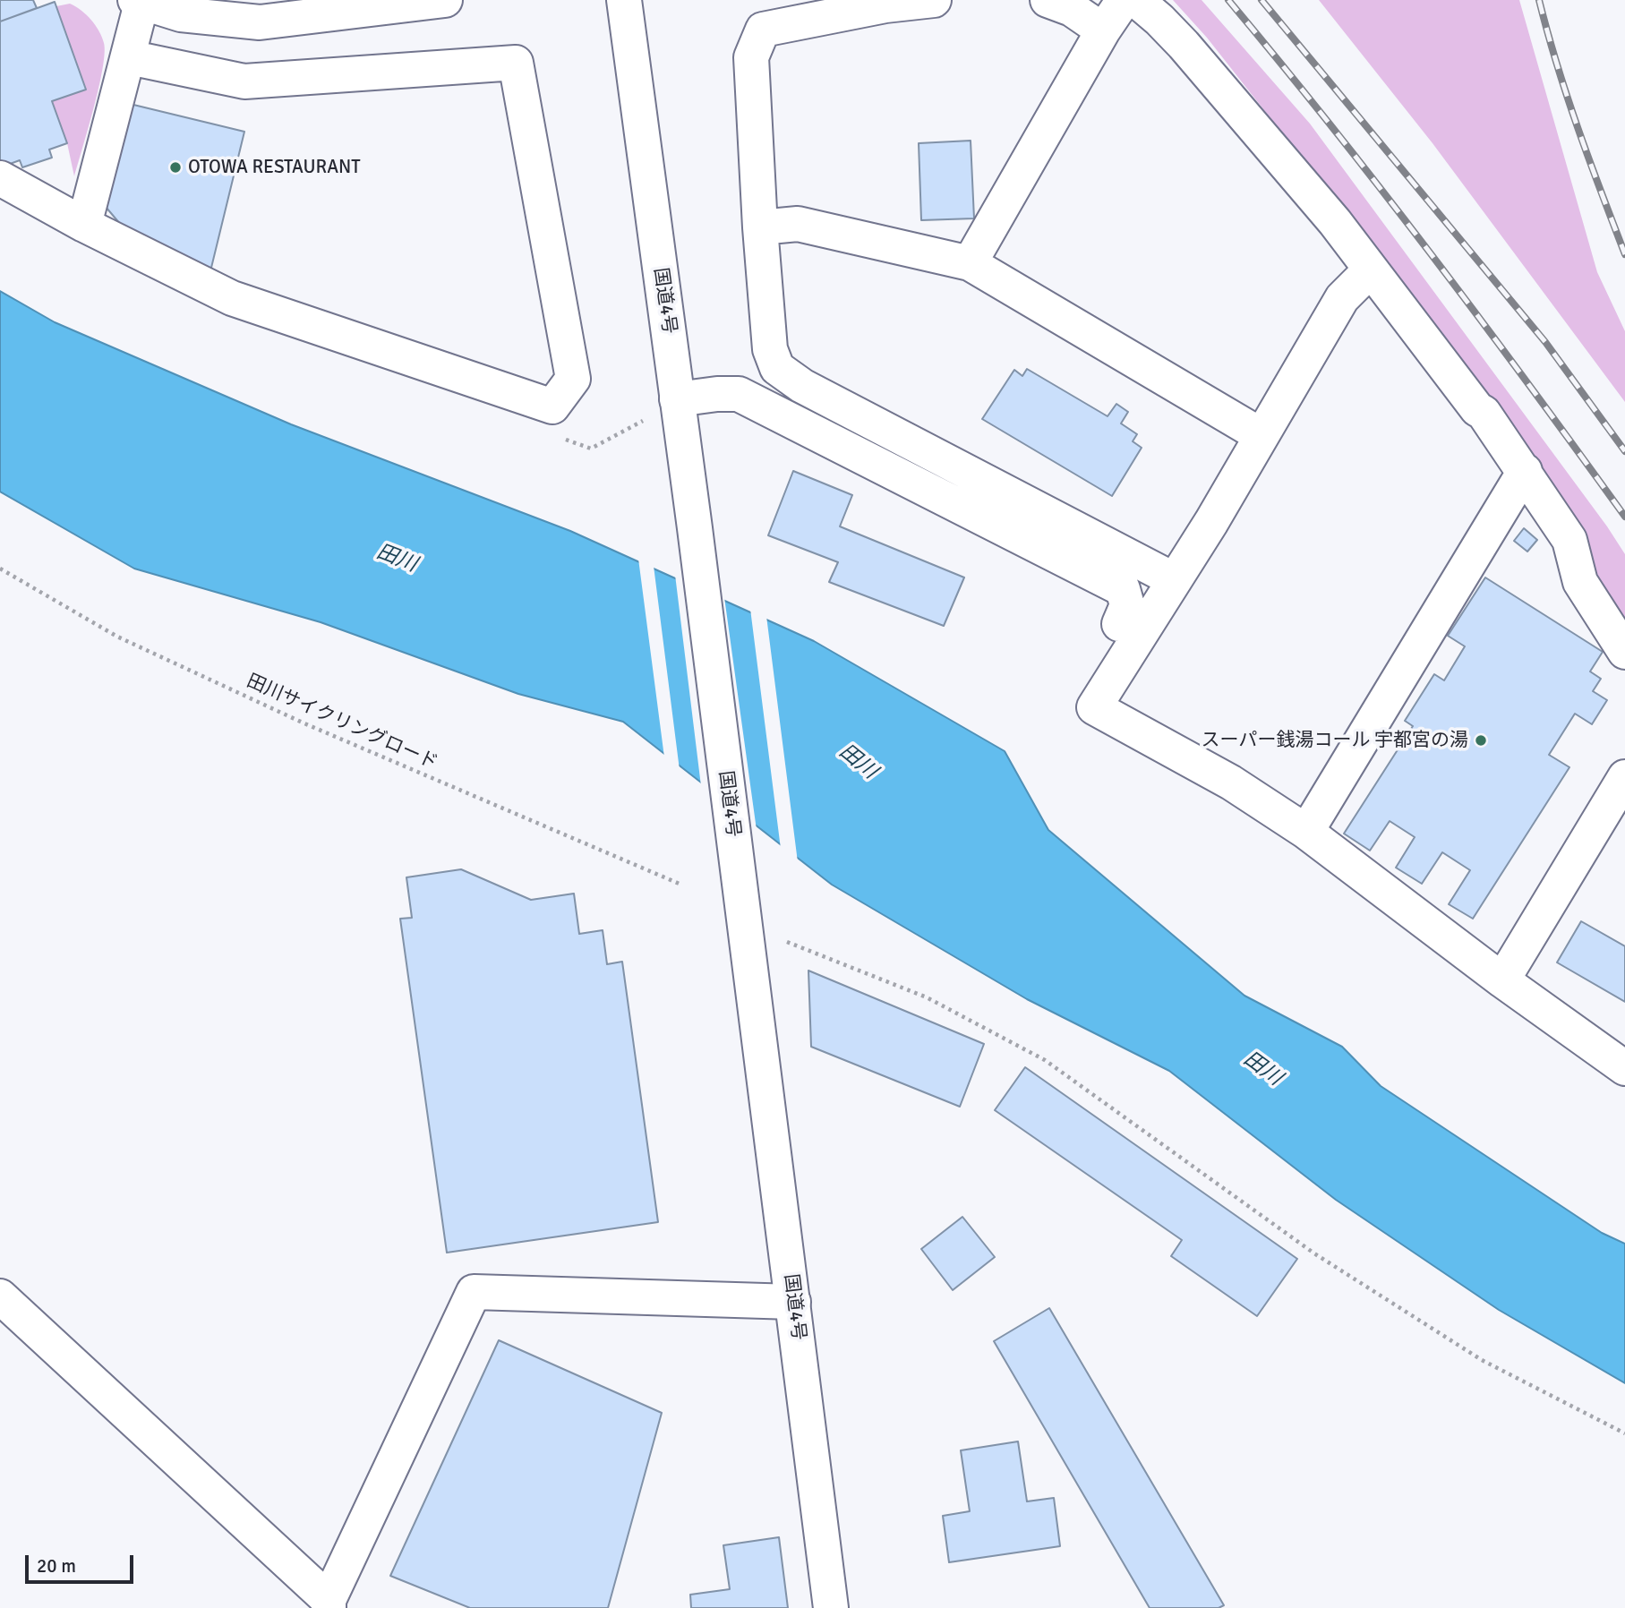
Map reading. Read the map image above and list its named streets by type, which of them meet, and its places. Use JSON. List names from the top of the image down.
{
  "streets": {
    "main road": ["国道4号"],
    "path": ["田川サイクリングロード"]
  },
  "water": ["田川"],
  "places": ["OTOWA RESTAURANT", "スーパー銭湯コール 宇都宮の湯"],
  "scale_bar": "20 m"
}
